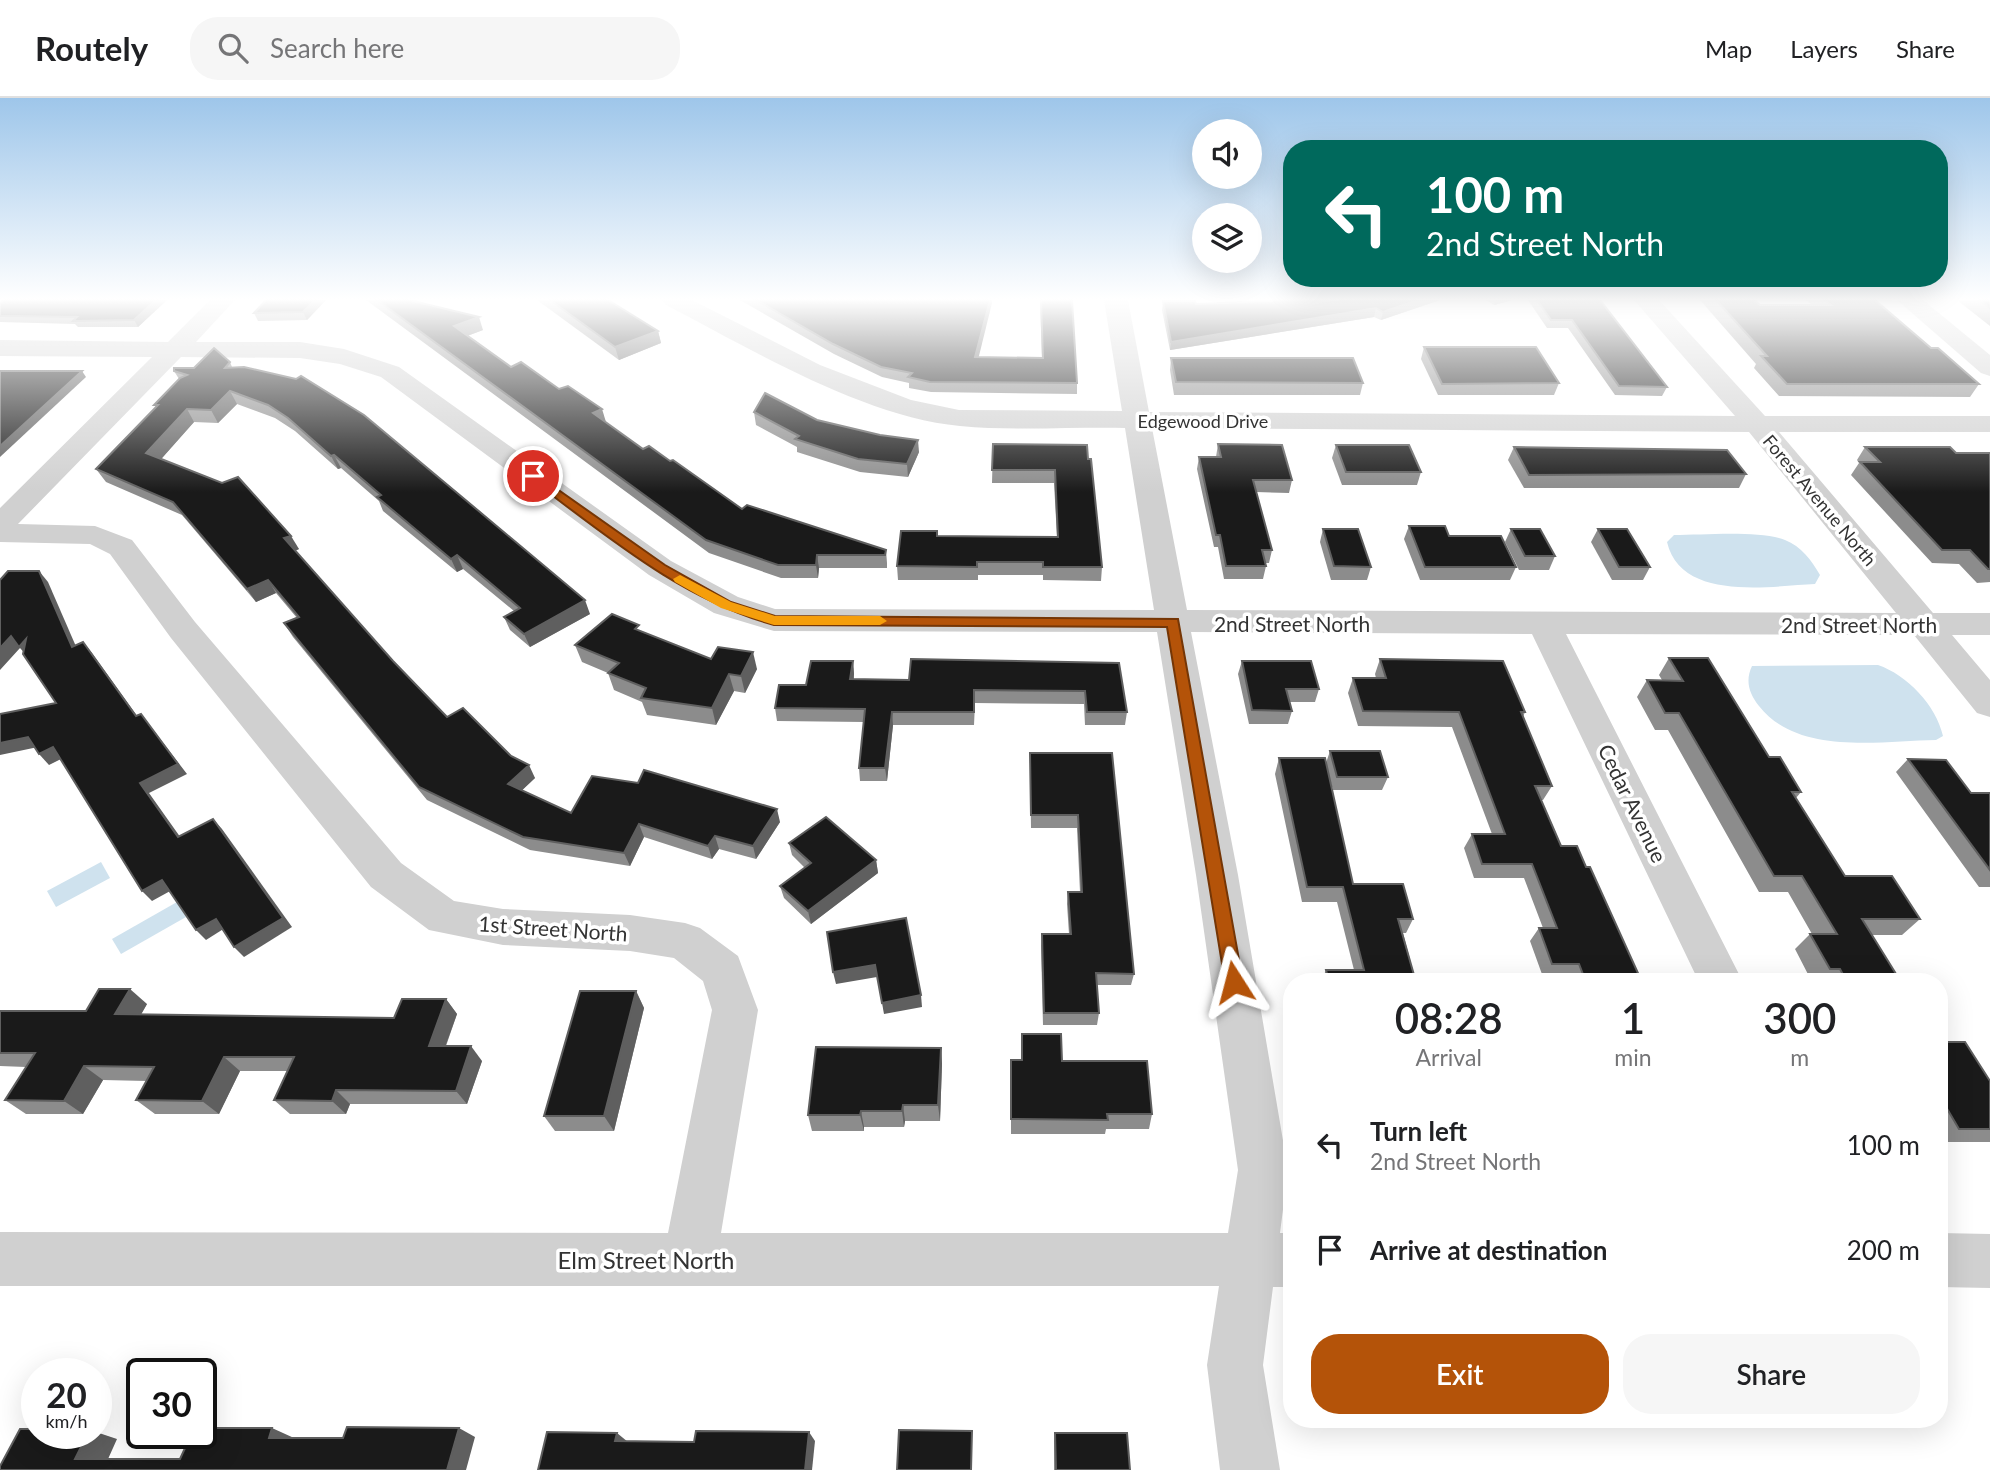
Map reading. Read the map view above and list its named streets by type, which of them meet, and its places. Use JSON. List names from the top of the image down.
{
  "streets": {
    "street": [
      "Edgewood Drive",
      "Forest Avenue North",
      "2nd Street North",
      "Cedar Avenue",
      "1st Street North",
      "Elm Street North"
    ]
  },
  "crossings": [
    ["Edgewood Drive", "Forest Avenue North"],
    ["Forest Avenue North", "2nd Street North"],
    ["2nd Street North", "Cedar Avenue"],
    ["1st Street North", "Elm Street North"]
  ],
  "page": {
    "header": "Routely",
    "search": "Search here",
    "nav": ["Map", "Layers", "Share"],
    "turn": ["100 m", "2nd Street North"],
    "eta": [
      "08:28",
      "Arrival",
      "1",
      "min",
      "300",
      "m"
    ],
    "list": [
      {
        "name": "Turn left",
        "note": "2nd Street North",
        "value": "100 m"
      },
      {
        "name": "Arrive at destination",
        "value": "200 m"
      }
    ],
    "buttons": ["Exit", "Share"],
    "speed": "20 km/h",
    "limit": "30"
  }
}
